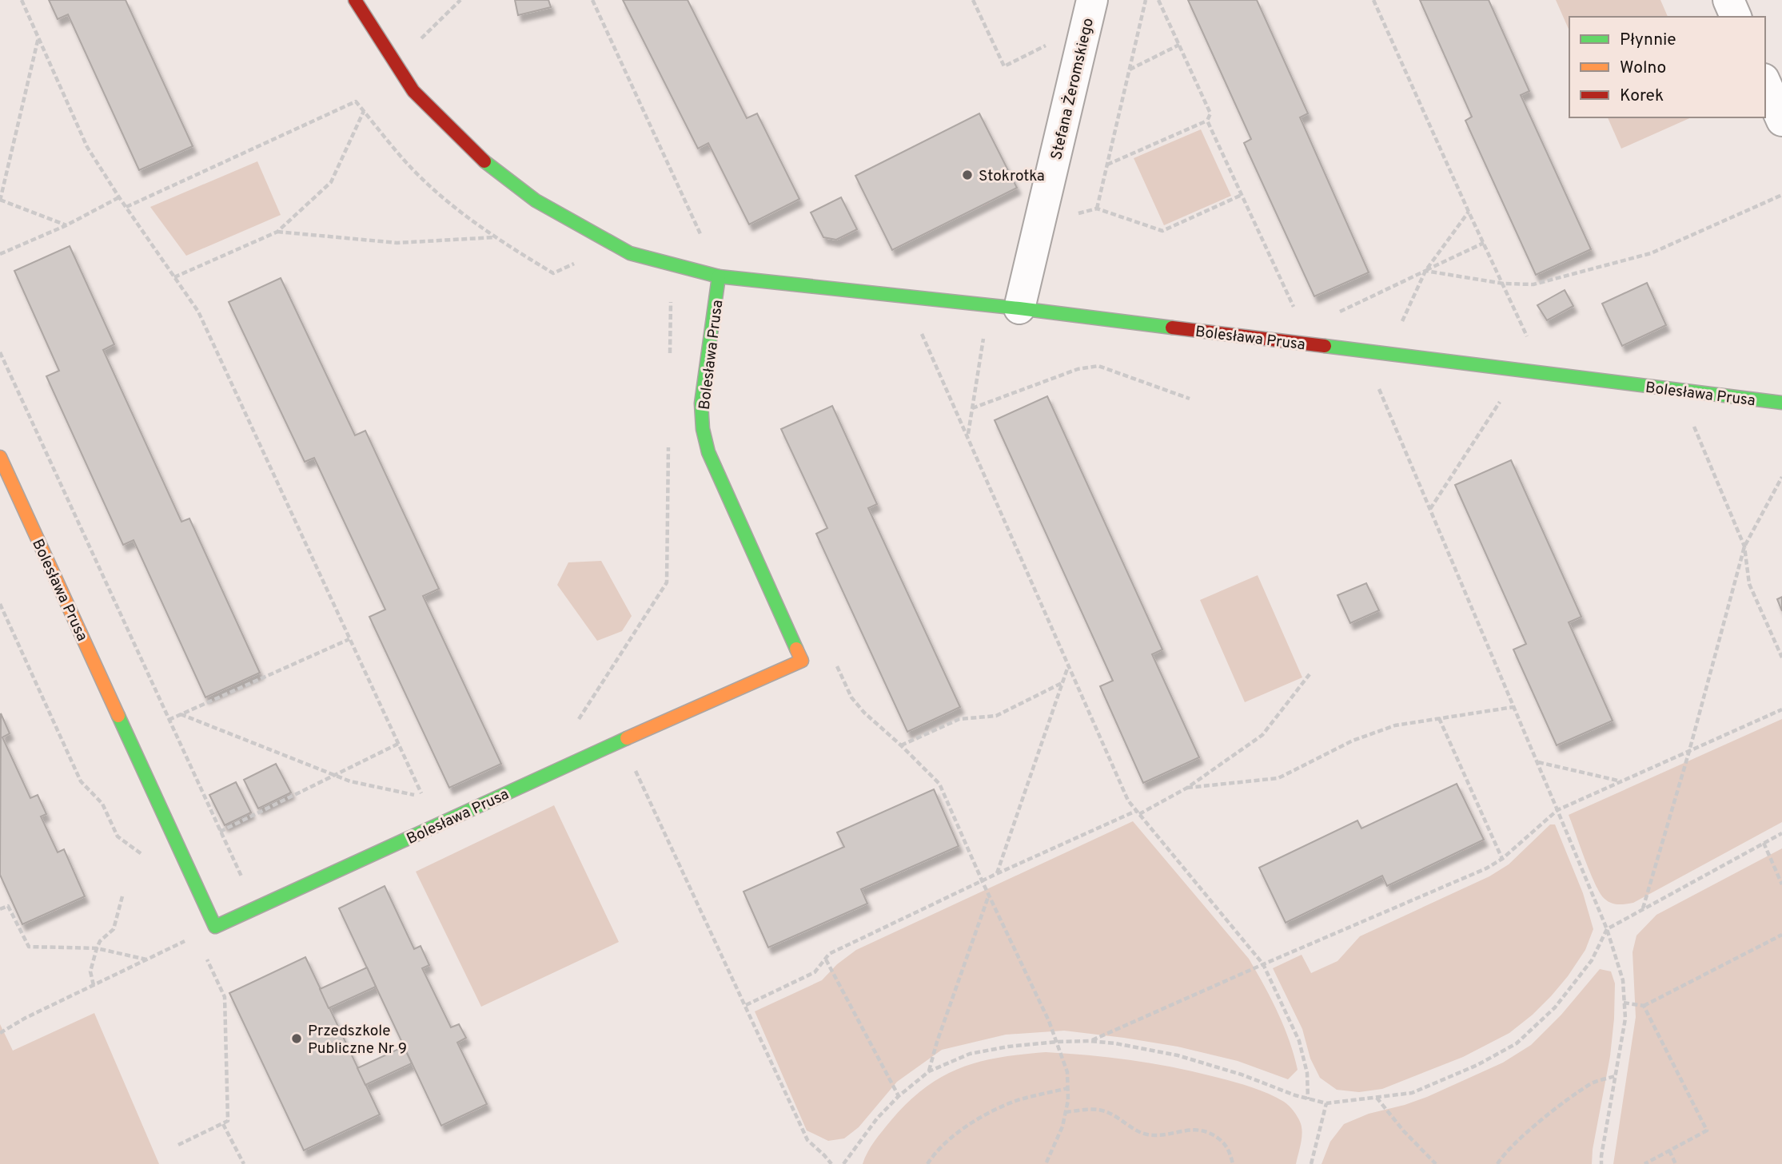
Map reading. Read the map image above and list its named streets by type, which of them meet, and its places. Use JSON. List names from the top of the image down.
{
  "streets": {
    "street": ["Stefana Żeromskiego", "Bolesława Prusa"]
  },
  "crossings": [
    ["Stefana Żeromskiego", "Bolesława Prusa"]
  ],
  "places": ["Stokrotka", "Przedszkole Publiczne Nr 9"],
  "legend": ["Płynnie", "Wolno", "Korek"]
}
